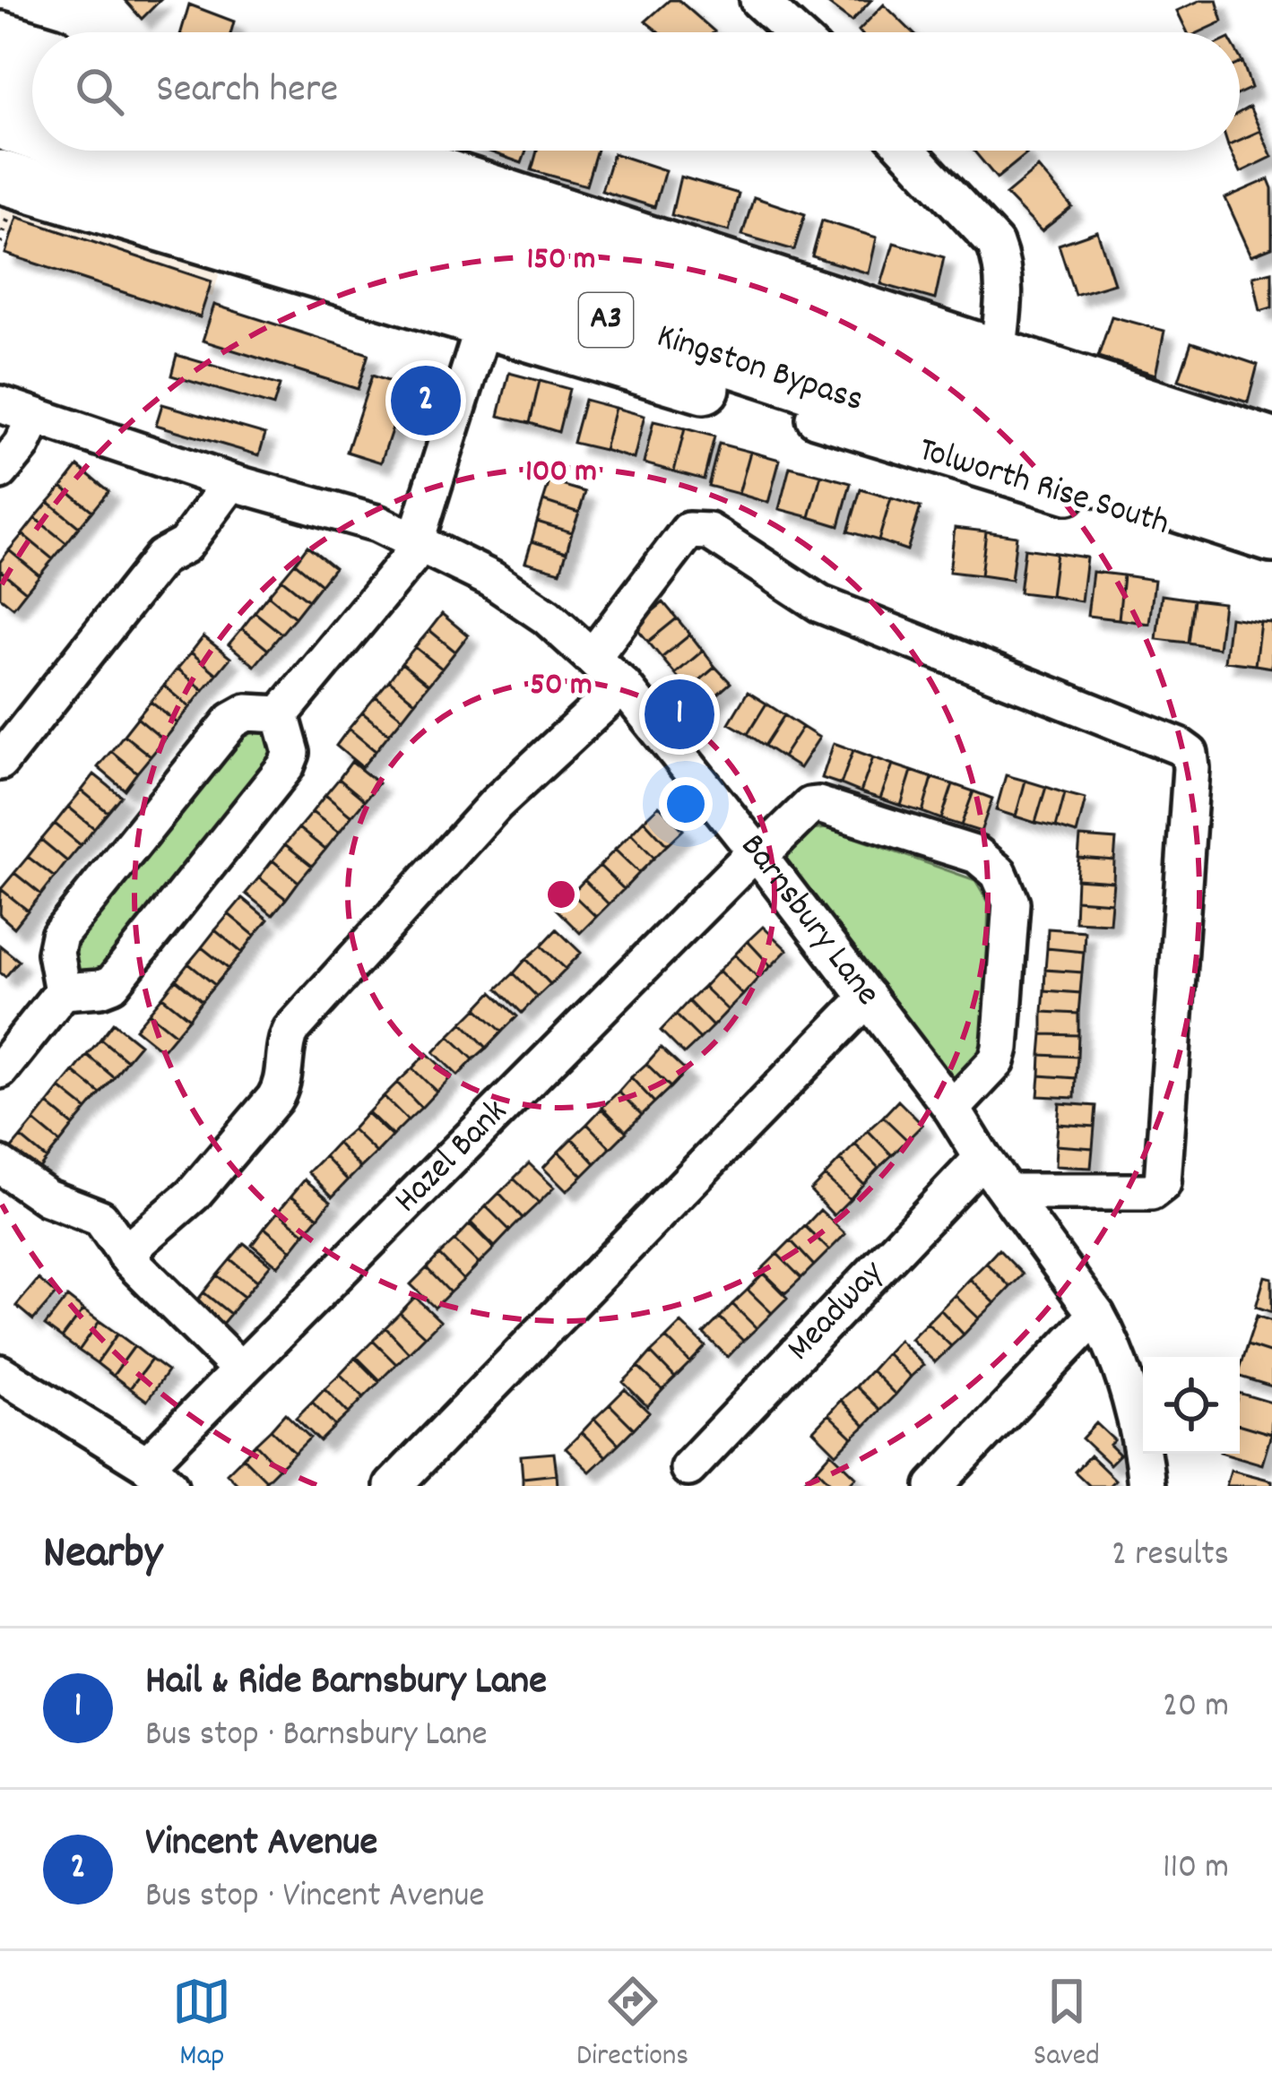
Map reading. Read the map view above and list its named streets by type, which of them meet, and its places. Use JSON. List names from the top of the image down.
{
  "streets": {
    "highway": ["A3", "Kingston Bypass", "Tolworth Rise South"],
    "street": ["Barnsbury Lane", "Hazel Bank", "Meadway"]
  },
  "crossings": [
    ["Kingston Bypass", "Tolworth Rise South"],
    ["Barnsbury Lane", "Hazel Bank"],
    ["Barnsbury Lane", "Meadway"]
  ],
  "page": {
    "search": "Search here",
    "pins": ["2", "1"],
    "heading": ["Nearby", "2 results"],
    "list": [
      {
        "mark": "1",
        "name": "Hail & Ride Barnsbury Lane",
        "note": "Bus stop · Barnsbury Lane",
        "value": "20 m"
      },
      {
        "mark": "2",
        "name": "Vincent Avenue",
        "note": "Bus stop · Vincent Avenue",
        "value": "110 m"
      }
    ],
    "nav": ["Map", "Directions", "Saved"]
  },
  "rings": ["150 m", "100 m", "50 m"]
}
